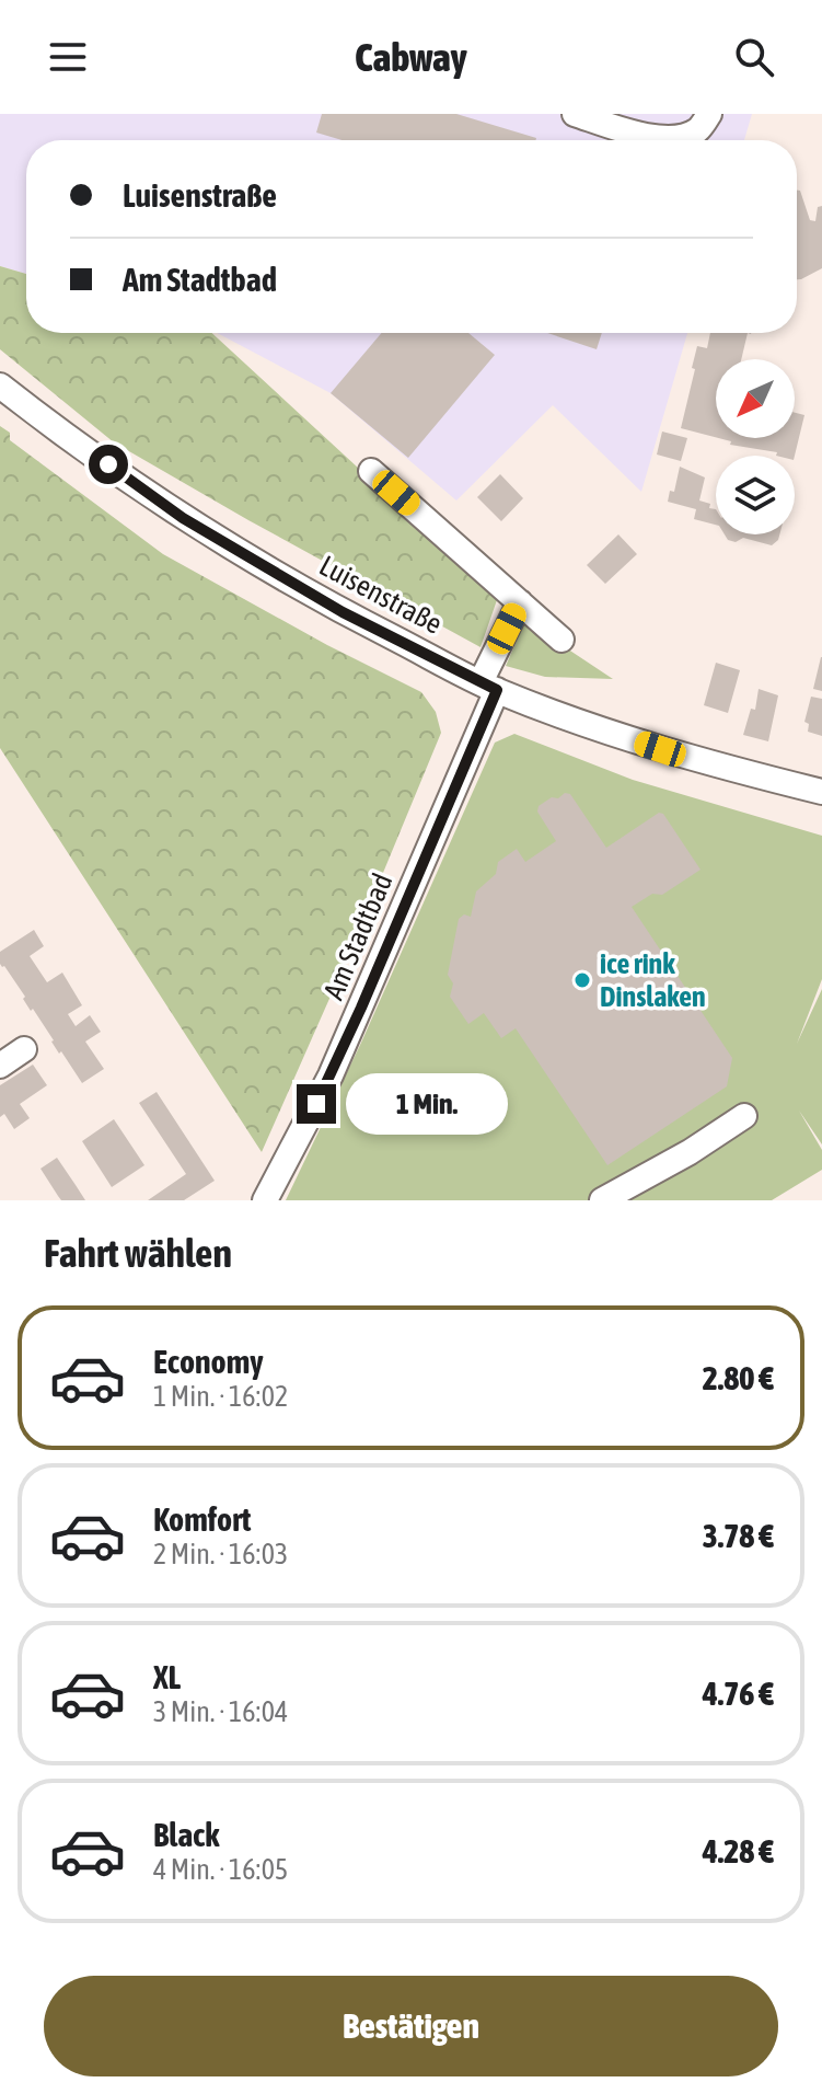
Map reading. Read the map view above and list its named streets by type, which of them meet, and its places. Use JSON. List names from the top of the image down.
{
  "streets": {
    "street": ["Luisenstraße", "Am Stadtbad"]
  },
  "crossings": [
    ["Luisenstraße", "Am Stadtbad"]
  ],
  "places": ["ice rink Dinslaken"],
  "north": "bottom left",
  "page": {
    "header": "Cabway",
    "banner": ["Luisenstraße", "Am Stadtbad"],
    "bubble": "1 Min.",
    "heading": "Fahrt wählen",
    "list": [
      {
        "name": "Economy",
        "note": "1 Min. · 16:02",
        "value": "2.80 €"
      },
      {
        "name": "Komfort",
        "note": "2 Min. · 16:03",
        "value": "3.78 €"
      },
      {
        "name": "XL",
        "note": "3 Min. · 16:04",
        "value": "4.76 €"
      },
      {
        "name": "Black",
        "note": "4 Min. · 16:05",
        "value": "4.28 €"
      }
    ],
    "buttons": "Bestätigen"
  }
}
